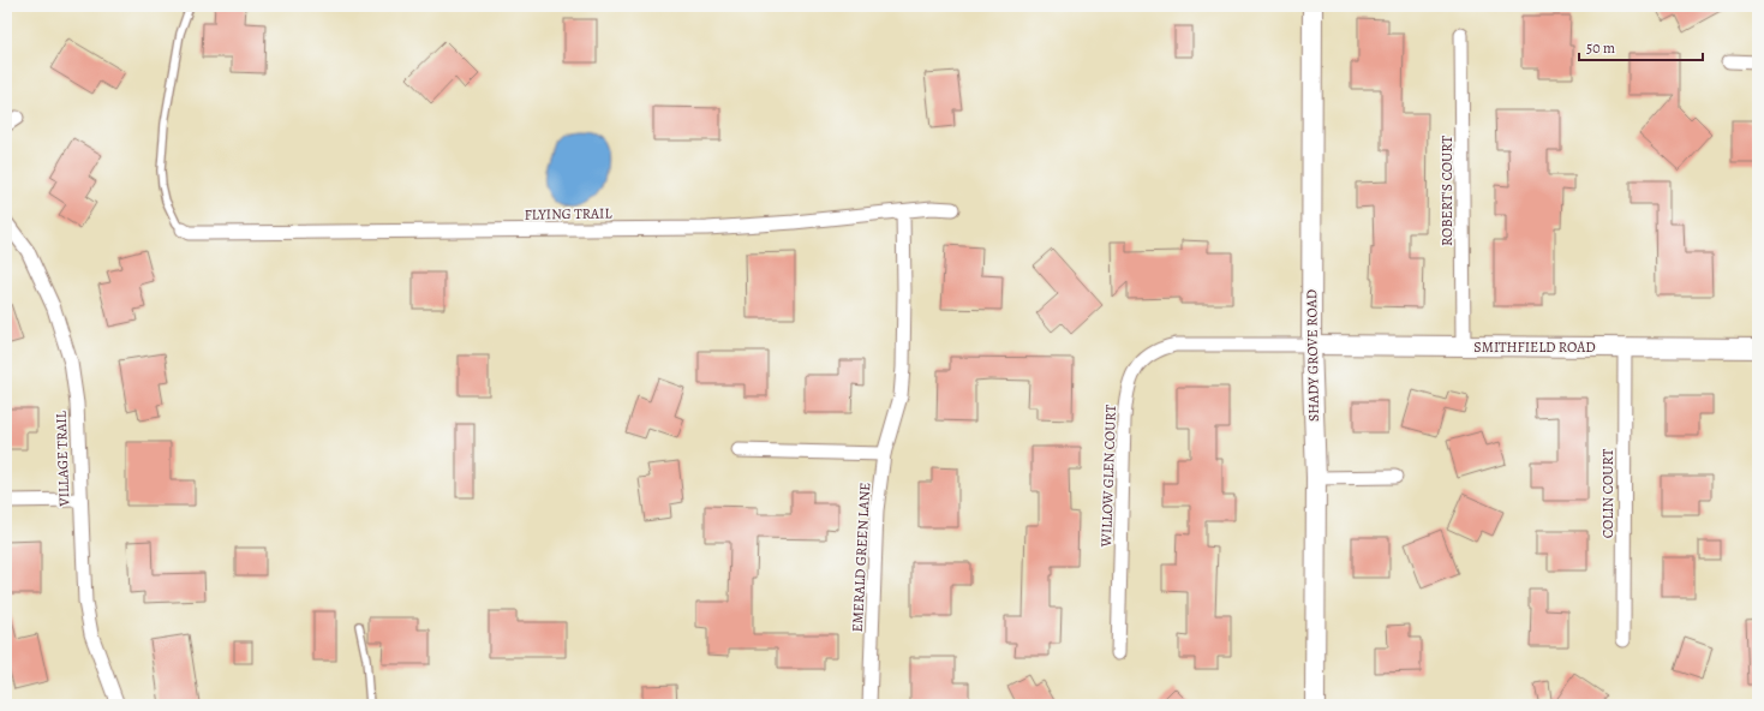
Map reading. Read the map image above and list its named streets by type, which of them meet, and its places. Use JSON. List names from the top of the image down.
{
  "streets": {
    "main road": ["SMITHFIELD ROAD", "SHADY GROVE ROAD"],
    "street": [
      "ROBERT'S COURT",
      "FLYING TRAIL",
      "VILLAGE TRAIL",
      "WILLOW GLEN COURT",
      "COLIN COURT",
      "EMERALD GREEN LANE"
    ]
  },
  "crossings": [
    ["ROBERT'S COURT", "SMITHFIELD ROAD"],
    ["FLYING TRAIL", "EMERALD GREEN LANE"],
    ["SMITHFIELD ROAD", "SHADY GROVE ROAD"],
    ["SMITHFIELD ROAD", "WILLOW GLEN COURT"],
    ["SMITHFIELD ROAD", "COLIN COURT"],
    ["SHADY GROVE ROAD", "WILLOW GLEN COURT"]
  ],
  "scale_bar": "50 m"
}
